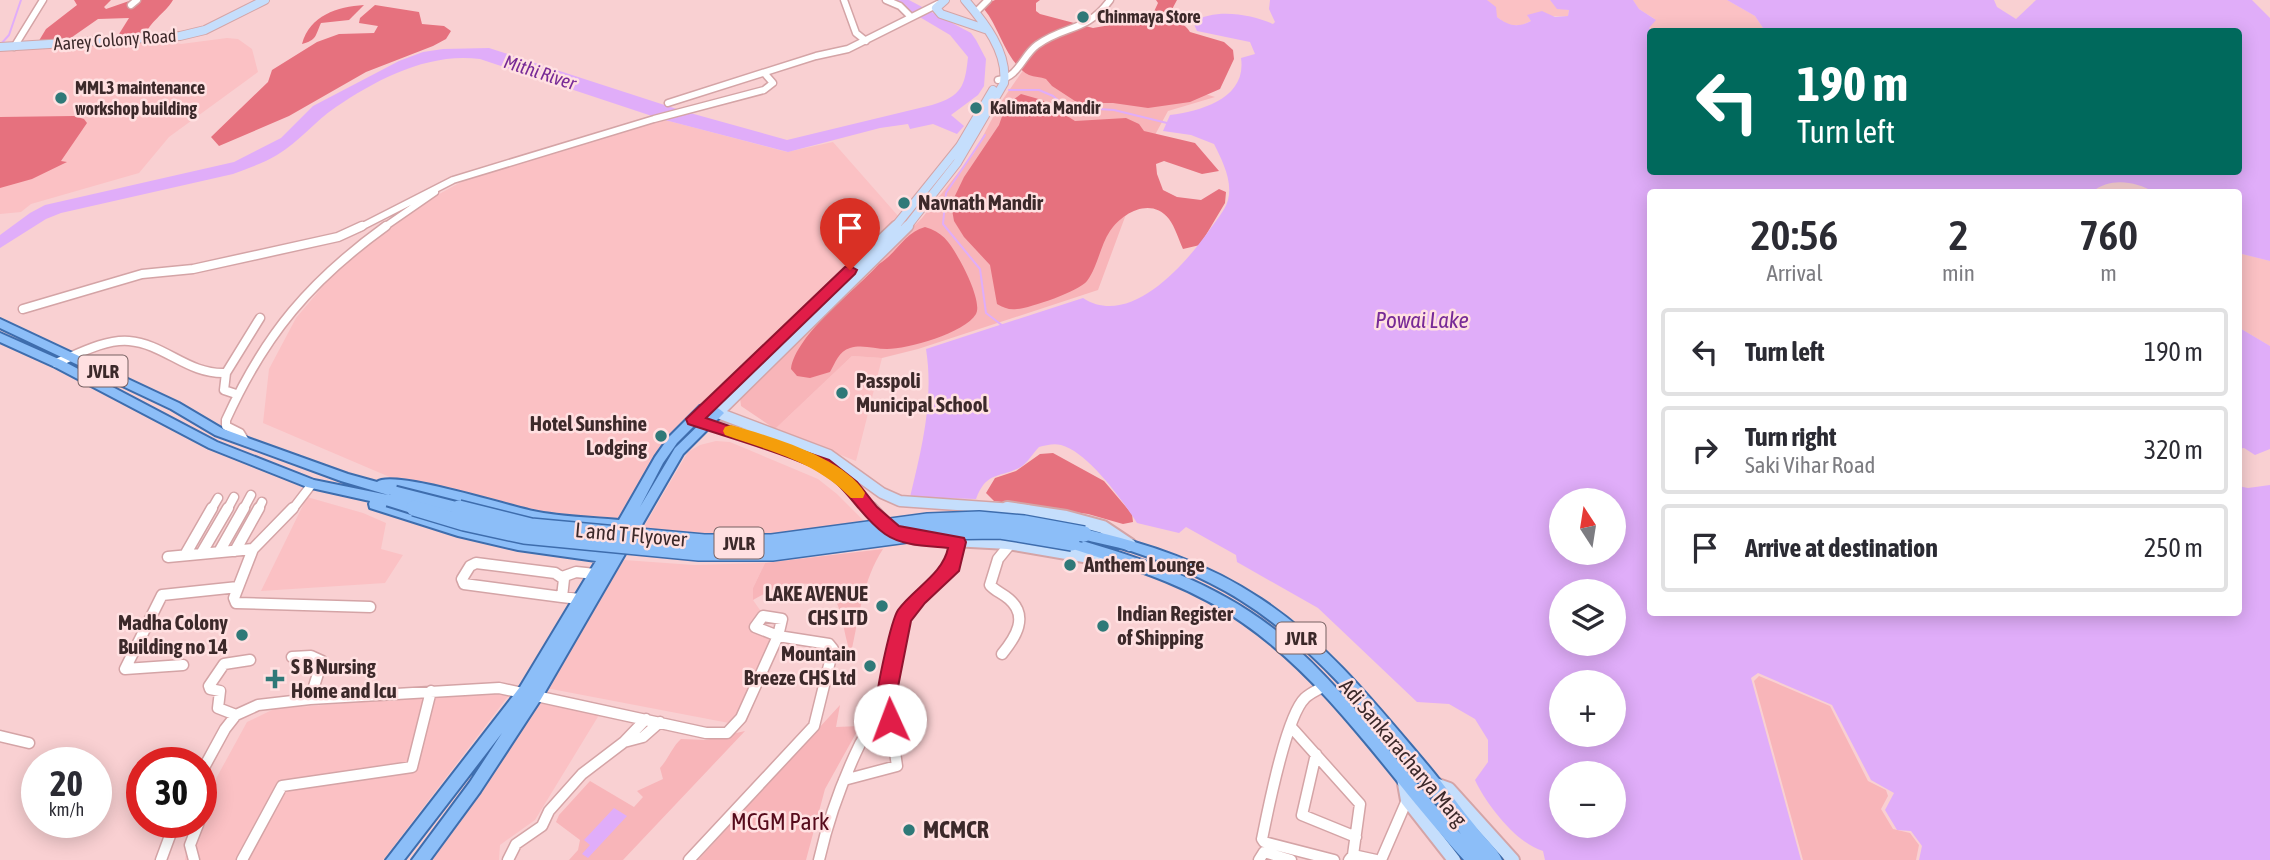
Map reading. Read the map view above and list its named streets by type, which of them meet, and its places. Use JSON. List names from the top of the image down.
{
  "streets": {
    "main road": [
      "Aarey Colony Road",
      "JVLR",
      "L and T Flyover",
      "Adi Sankaracharya Marg"
    ]
  },
  "crossings": [
    ["JVLR", "L and T Flyover"],
    ["L and T Flyover", "Adi Sankaracharya Marg"]
  ],
  "water": ["Mithi River", "Powai Lake"],
  "parks": ["MCGM Park"],
  "places": {
    "other": [
      "Chinmaya Store",
      "MML3 maintenance workshop building",
      "Kalimata Mandir",
      "Navnath Mandir",
      "Passpoli Municipal School",
      "Hotel Sunshine Lodging",
      "Anthem Lounge",
      "LAKE AVENUE CHS LTD",
      "Indian Register of Shipping",
      "Madha Colony Building no 14",
      "Mountain Breeze CHS Ltd",
      "MCMCR"
    ],
    "health": ["S B Nursing Home and Icu"]
  },
  "north": "top",
  "page": {
    "turn": ["190 m", "Turn left"],
    "eta": [
      "20:56",
      "Arrival",
      "2",
      "min",
      "760",
      "m"
    ],
    "list": [
      {
        "name": "Turn left",
        "value": "190 m"
      },
      {
        "name": "Turn right",
        "note": "Saki Vihar Road",
        "value": "320 m"
      },
      {
        "name": "Arrive at destination",
        "value": "250 m"
      }
    ],
    "map_buttons": ["+", "−"],
    "speed": "20 km/h",
    "limit": "30"
  }
}
